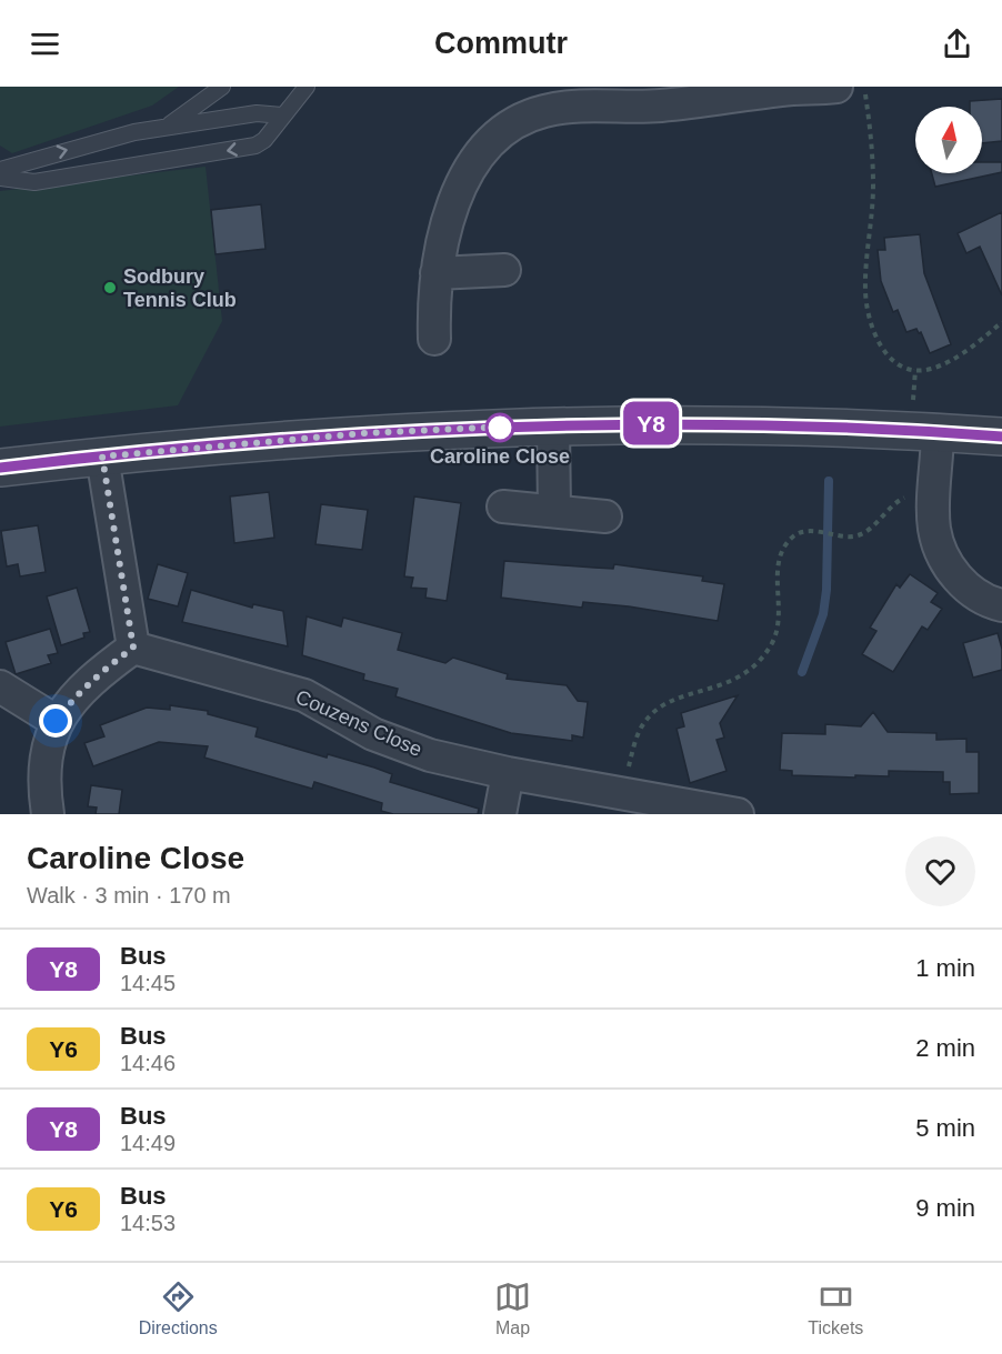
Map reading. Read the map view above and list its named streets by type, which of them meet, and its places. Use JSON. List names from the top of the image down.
{
  "streets": {
    "street": ["Couzens Close"]
  },
  "places": ["Sodbury Tennis Club", "Caroline Close"],
  "lines": ["bus line Y8"],
  "north": "top",
  "page": {
    "header": "Commutr",
    "on_map": "Y8",
    "heading": ["Caroline Close", "Walk · 3 min · 170 m"],
    "list": [
      {
        "mark": "Y8",
        "name": "Bus",
        "note": "14:45",
        "value": "1 min"
      },
      {
        "mark": "Y6",
        "name": "Bus",
        "note": "14:46",
        "value": "2 min"
      },
      {
        "mark": "Y8",
        "name": "Bus",
        "note": "14:49",
        "value": "5 min"
      },
      {
        "mark": "Y6",
        "name": "Bus",
        "note": "14:53",
        "value": "9 min"
      }
    ],
    "tabs": ["Directions", "Map", "Tickets"]
  }
}
